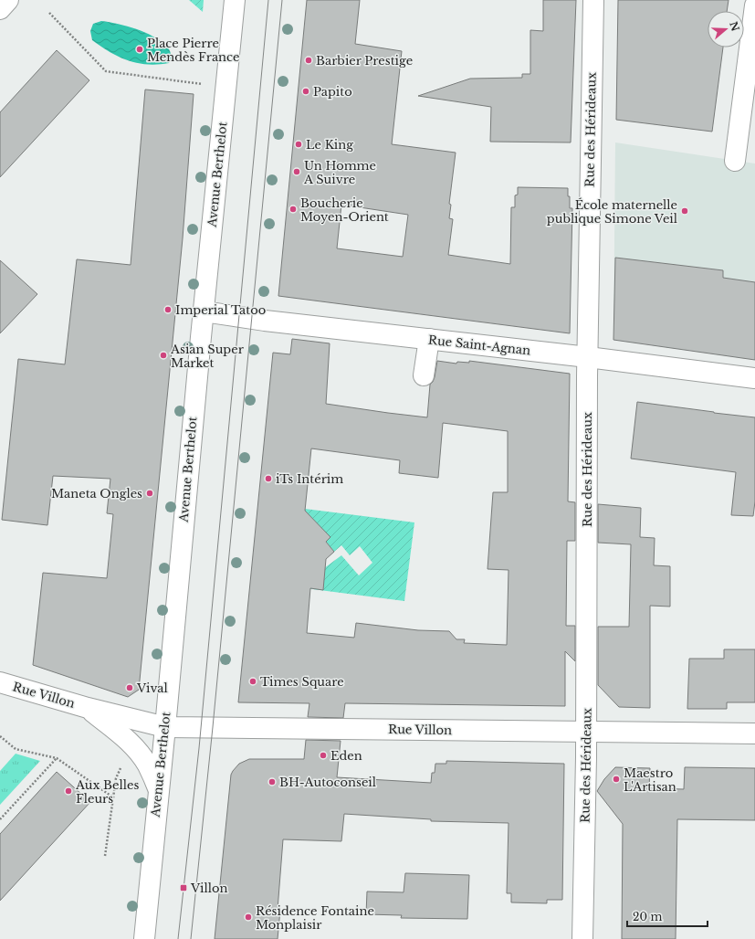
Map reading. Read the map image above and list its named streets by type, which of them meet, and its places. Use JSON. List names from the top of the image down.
{
  "streets": {
    "street": [
      "Rue des Hérideaux",
      "Avenue Berthelot",
      "Rue Saint-Agnan",
      "Rue Villon"
    ]
  },
  "crossings": [
    ["Rue des Hérideaux", "Rue Saint-Agnan"],
    ["Rue des Hérideaux", "Rue Villon"],
    ["Avenue Berthelot", "Rue Saint-Agnan"],
    ["Avenue Berthelot", "Rue Villon"]
  ],
  "places": {
    "other": [
      "Place Pierre Mendès France",
      "Barbier Prestige",
      "Papito",
      "Le King",
      "Un Homme A Suivre",
      "Boucherie Moyen-Orient",
      "École maternelle publique Simone Veil",
      "Imperial Tatoo",
      "Asian Super Market",
      "iTs Intérim",
      "Maneta Ongles",
      "Times Square",
      "Vival",
      "Eden",
      "Maestro L'Artisan",
      "BH-Autoconseil",
      "Aux Belles Fleurs",
      "Résidence Fontaine Monplaisir"
    ],
    "transit": ["Villon"]
  },
  "scale_bar": "20 m",
  "north": "right"
}
